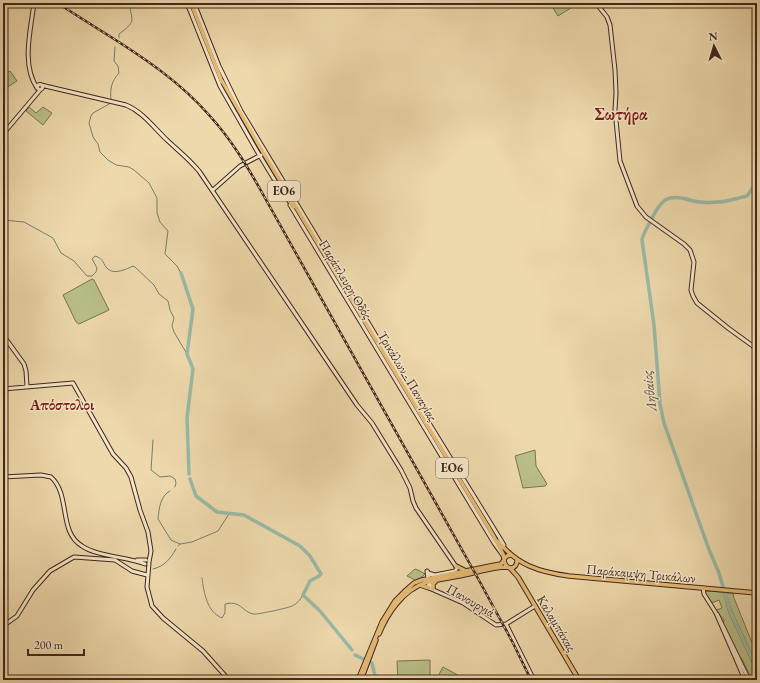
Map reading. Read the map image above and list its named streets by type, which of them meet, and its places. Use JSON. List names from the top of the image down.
{
  "streets": {
    "main road": [
      "ΕΟ6",
      "Τρικάλων - Παναγίας",
      "Παράκαμψη Τρικάλων",
      "Καλαμπάκας"
    ],
    "street": ["Παράπλευρη Οδός", "Πανουργιά"]
  },
  "crossings": [
    ["ΕΟ6", "Παράπλευρη Οδός"],
    ["ΕΟ6", "Τρικάλων - Παναγίας"],
    ["ΕΟ6", "Παράκαμψη Τρικάλων"],
    ["ΕΟ6", "Καλαμπάκας"],
    ["Παράπλευρη Οδός", "Τρικάλων - Παναγίας"],
    ["Παράπλευρη Οδός", "Παράκαμψη Τρικάλων"],
    ["Παράπλευρη Οδός", "Καλαμπάκας"],
    ["Τρικάλων - Παναγίας", "Παράκαμψη Τρικάλων"],
    ["Τρικάλων - Παναγίας", "Καλαμπάκας"],
    ["Παράκαμψη Τρικάλων", "Καλαμπάκας"]
  ],
  "districts": ["Σωτήρα", "Απόστολοι"],
  "water": ["Ληθαίος"],
  "scale_bar": "200 m",
  "north": "top"
}
